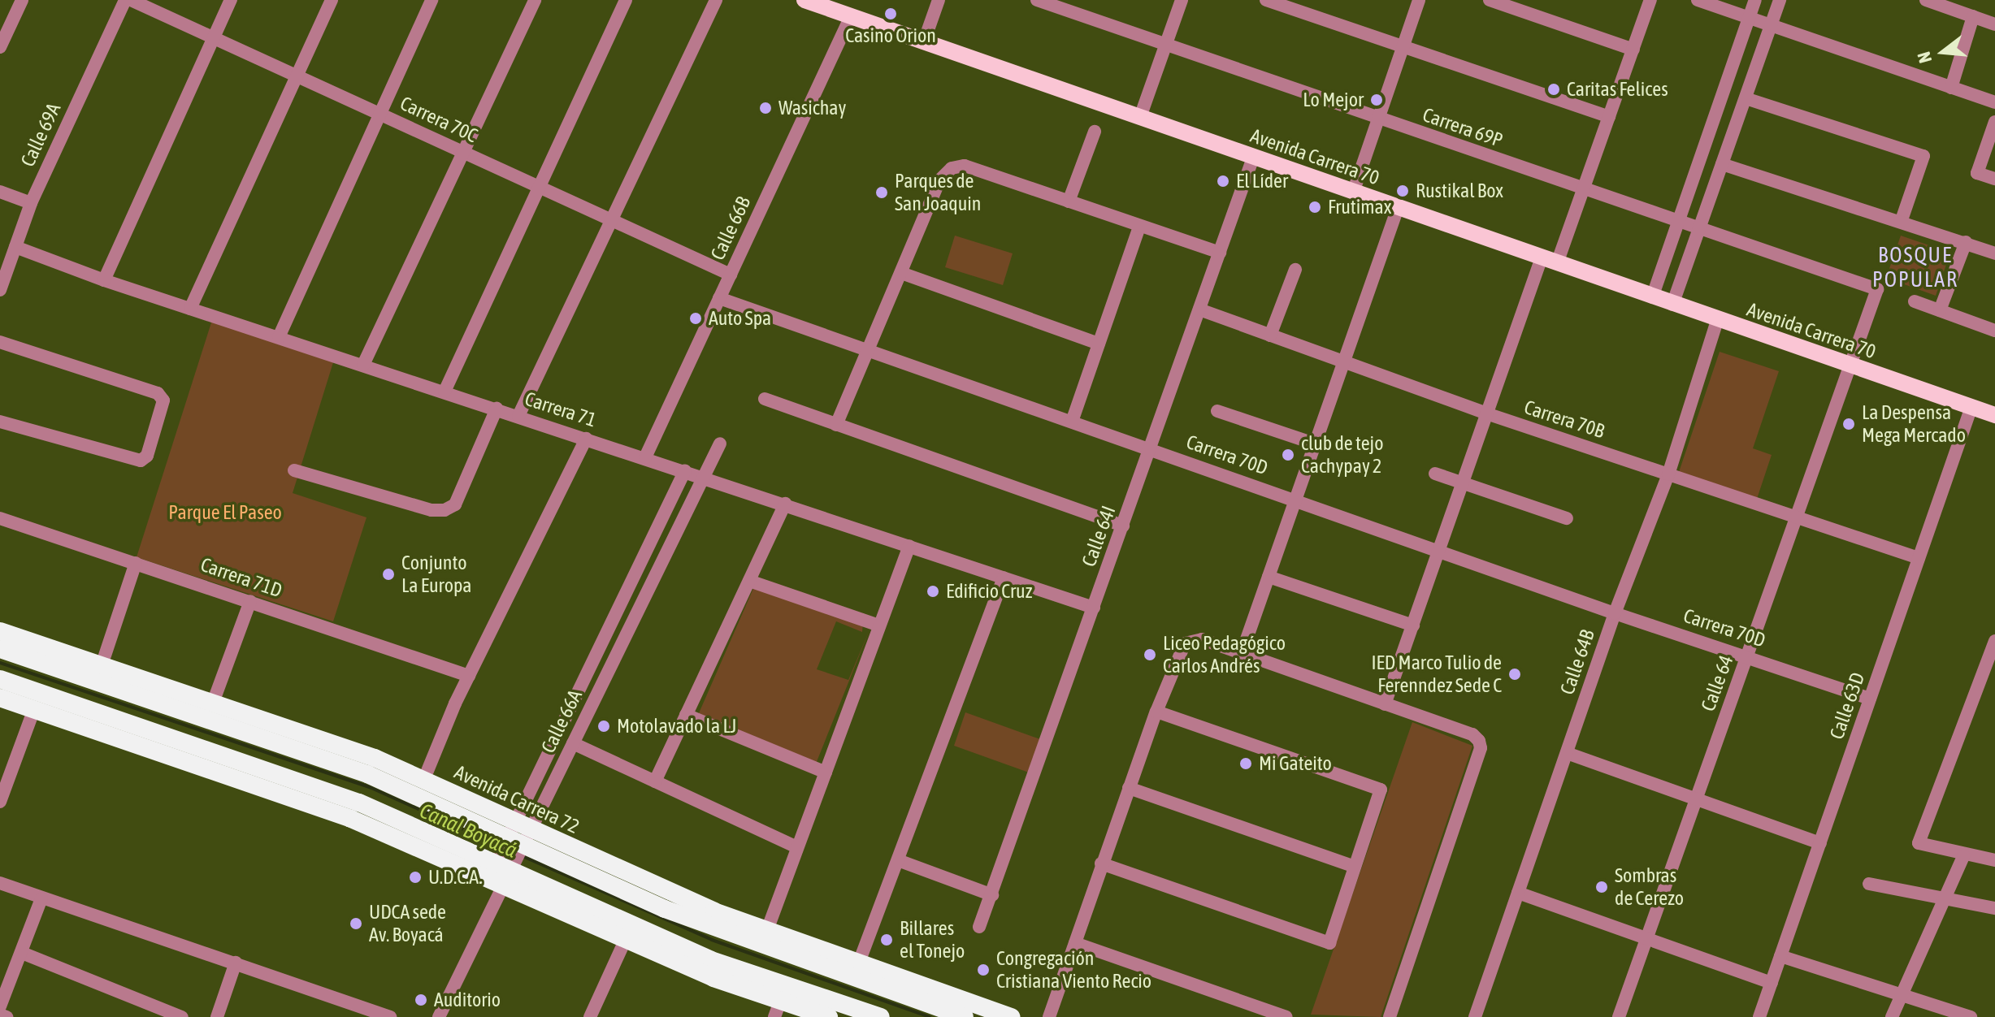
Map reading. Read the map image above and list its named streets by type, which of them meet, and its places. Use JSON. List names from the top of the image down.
{
  "streets": {
    "highway": ["Avenida Carrera 72"],
    "main road": ["Avenida Carrera 70"],
    "street": [
      "Carrera 70C",
      "Carrera 69P",
      "Calle 69A",
      "Calle 66B",
      "Carrera 71",
      "Carrera 70B",
      "Carrera 70D",
      "Calle 64I",
      "Carrera 71D",
      "Calle 64B",
      "Calle 64",
      "Calle 63D",
      "Calle 66A"
    ]
  },
  "crossings": [
    ["Carrera 70C", "Calle 66B"],
    ["Carrera 69P", "Calle 64"],
    ["Calle 69A", "Carrera 71"],
    ["Avenida Carrera 70", "Calle 66B"],
    ["Avenida Carrera 70", "Calle 64I"],
    ["Avenida Carrera 70", "Calle 64B"],
    ["Avenida Carrera 70", "Calle 64"],
    ["Avenida Carrera 70", "Calle 63D"],
    ["Calle 66B", "Carrera 71"],
    ["Calle 66B", "Carrera 70D"],
    ["Carrera 71", "Calle 64I"],
    ["Carrera 71", "Calle 66A"],
    ["Carrera 70B", "Calle 64I"],
    ["Carrera 70B", "Calle 64B"],
    ["Carrera 70B", "Calle 64"],
    ["Carrera 70B", "Calle 63D"],
    ["Carrera 70D", "Calle 64I"],
    ["Carrera 70D", "Calle 64B"],
    ["Carrera 70D", "Calle 64"],
    ["Carrera 70D", "Calle 63D"],
    ["Calle 66A", "Avenida Carrera 72"]
  ],
  "districts": ["BOSQUE POPULAR"],
  "water": ["Canal Boyacá"],
  "parks": ["Parque El Paseo"],
  "places": [
    "Casino Orion",
    "Caritas Felices",
    "Lo Mejor",
    "Wasichay",
    "El Líder",
    "Rustikal Box",
    "Parques de San Joaquin",
    "Frutimax",
    "Auto Spa",
    "La Despensa Mega Mercado",
    "club de tejo Cachypay 2",
    "Conjunto La Europa",
    "Edificio Cruz",
    "Liceo Pedagógico Carlos Andrés",
    "IED Marco Tulio de Ferenndez Sede C",
    "Motolavado la LJ",
    "Mi Gateito",
    "U.D.C.A.",
    "Sombras de Cerezo",
    "UDCA sede Av. Boyacá",
    "Billares el Tonejo",
    "Congregación Cristiana Viento Recio",
    "Auditorio"
  ],
  "north": "left"
}
